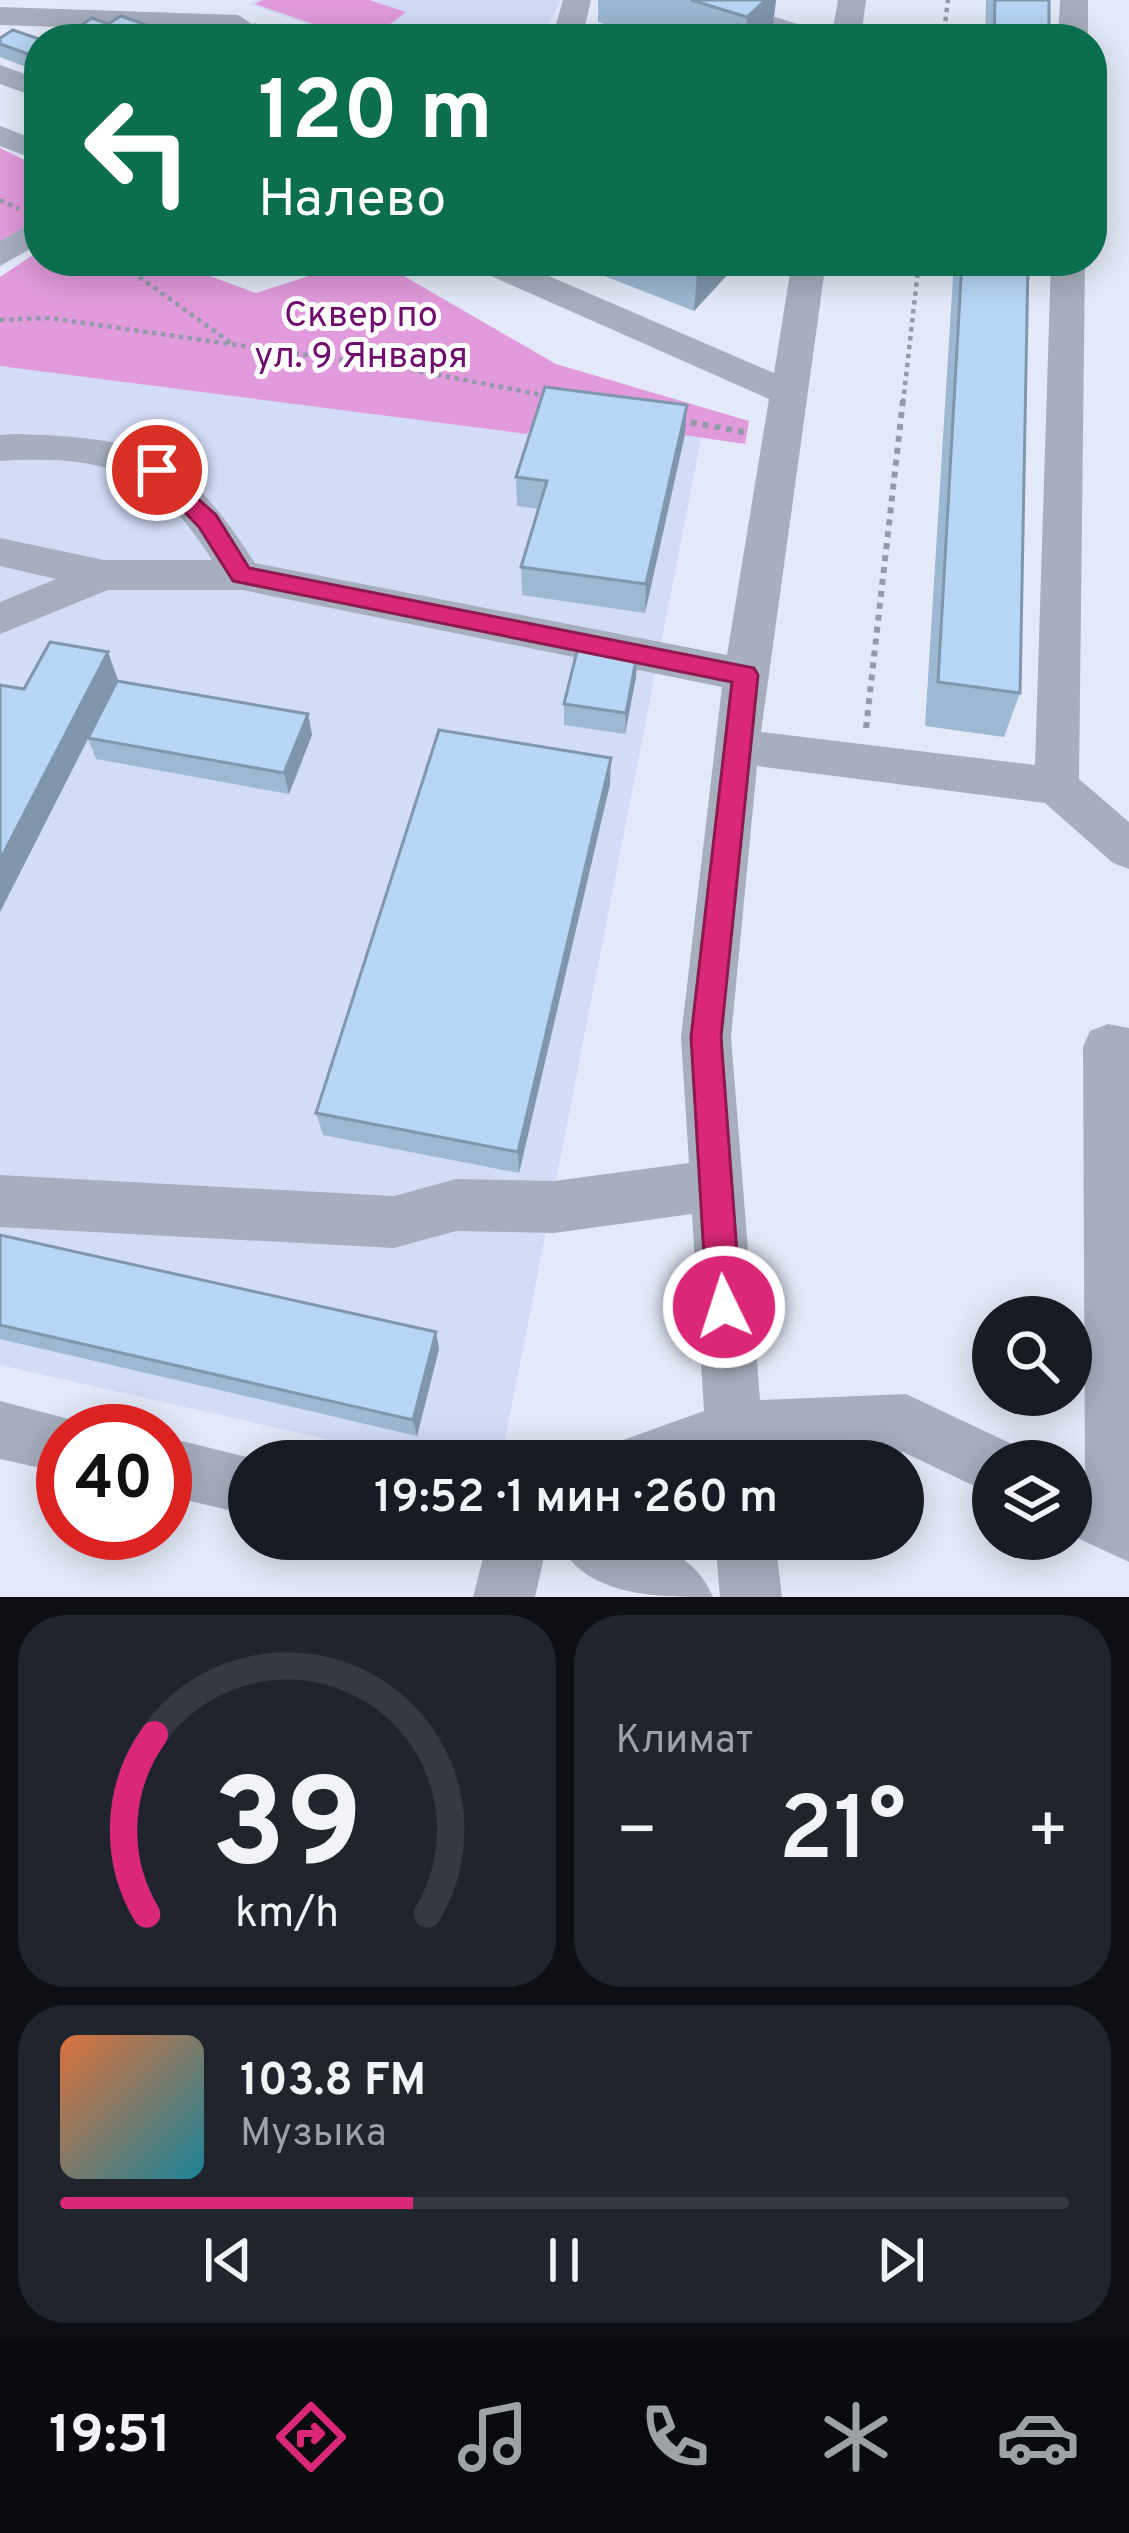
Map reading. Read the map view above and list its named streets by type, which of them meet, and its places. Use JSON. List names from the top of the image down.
{
  "parks": ["Сквер по ул. 9 Января"],
  "page": {
    "turn": ["120 m", "Налево"],
    "limit": "40",
    "trip": "19:52 · 1 мин · 260 m",
    "tile": "Климат",
    "heat": ["−", "21°", "+"],
    "song": ["103.8 FM", "Музыка"],
    "tabs": "19:51",
    "gauge": ["39", "km/h"]
  }
}
